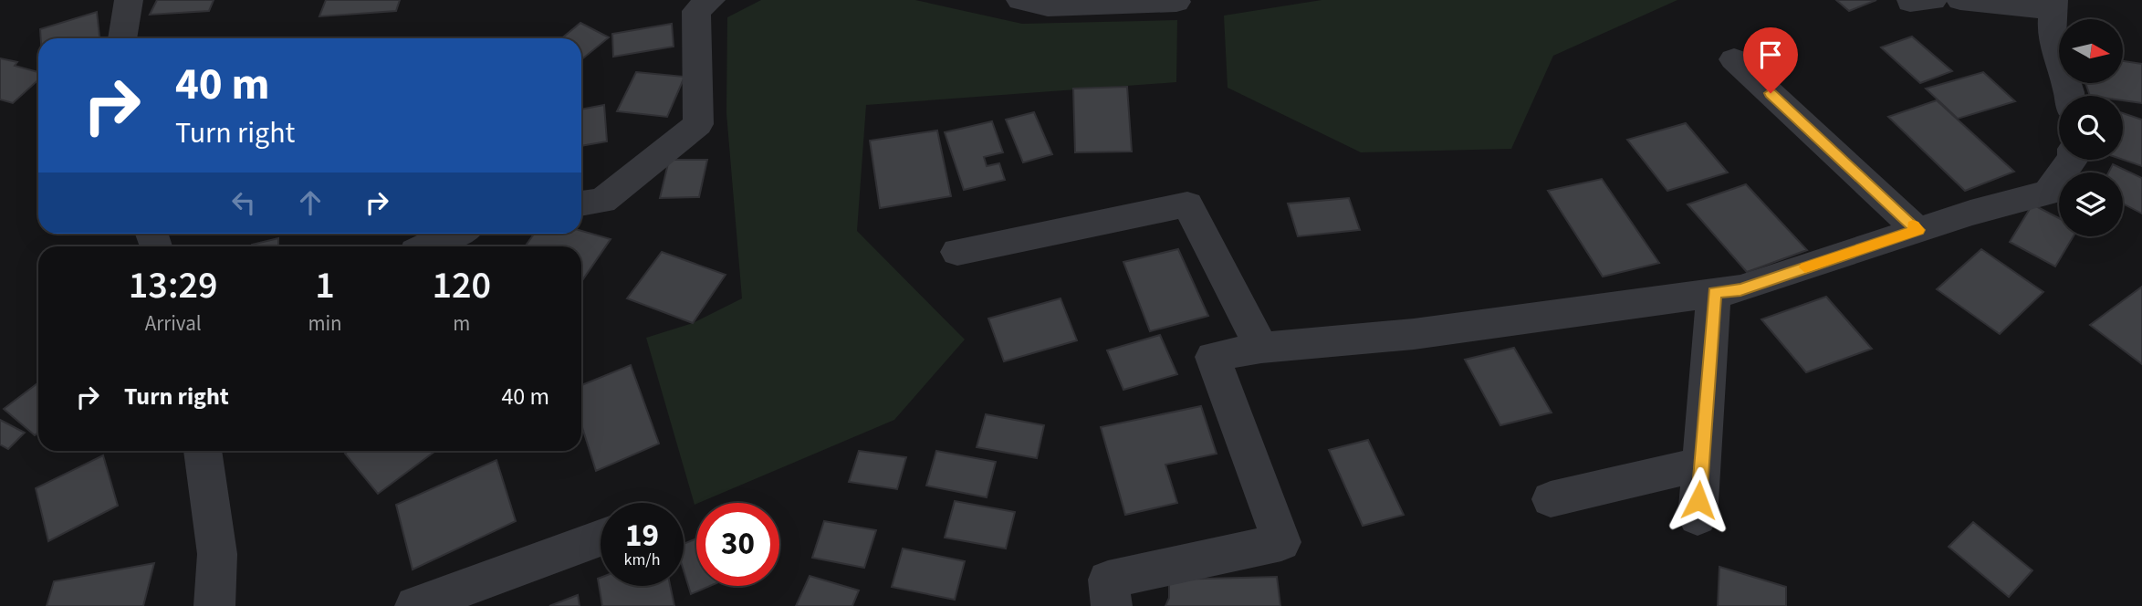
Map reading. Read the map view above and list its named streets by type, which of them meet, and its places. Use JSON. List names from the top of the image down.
{
  "north": "right",
  "page": {
    "turn": ["40 m", "Turn right"],
    "eta": [
      "13:29",
      "Arrival",
      "1",
      "min",
      "120",
      "m"
    ],
    "list": [
      {
        "name": "Turn right",
        "value": "40 m"
      }
    ],
    "speed": "19 km/h",
    "limit": "30"
  }
}
